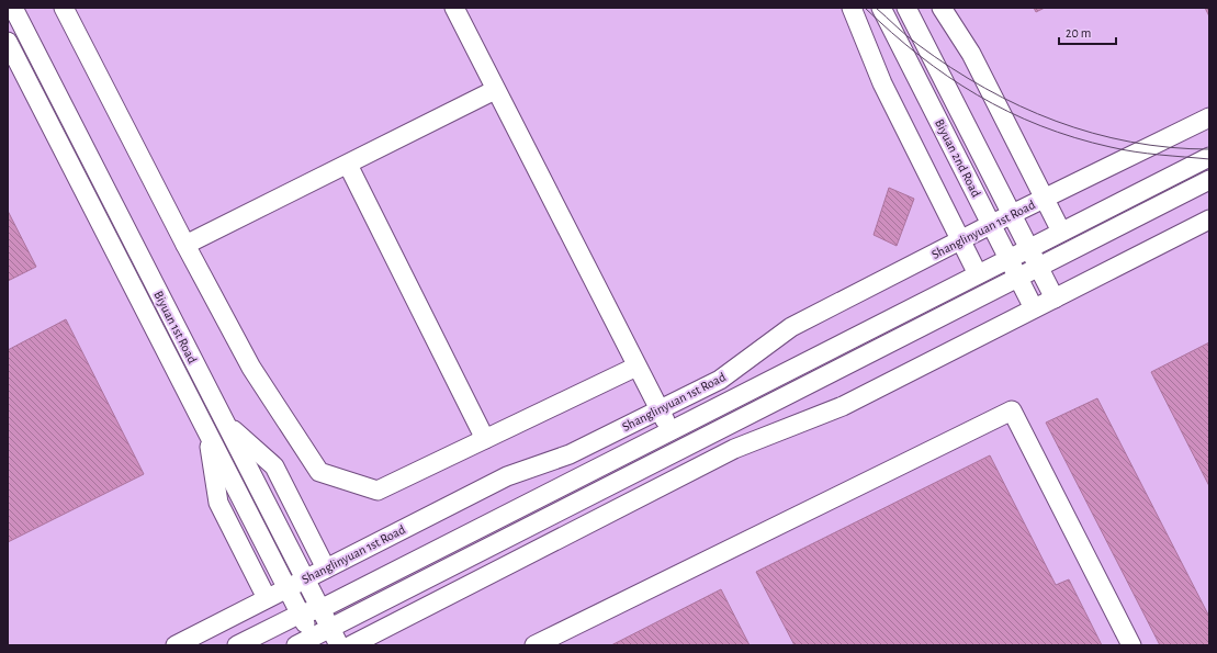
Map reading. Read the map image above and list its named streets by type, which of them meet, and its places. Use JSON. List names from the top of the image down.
{
  "streets": {
    "street": ["Biyuan 2nd Road", "Shanglinyuan 1st Road", "Biyuan 1st Road"]
  },
  "crossings": [
    ["Biyuan 2nd Road", "Shanglinyuan 1st Road"],
    ["Shanglinyuan 1st Road", "Biyuan 1st Road"]
  ],
  "scale_bar": "20 m"
}
